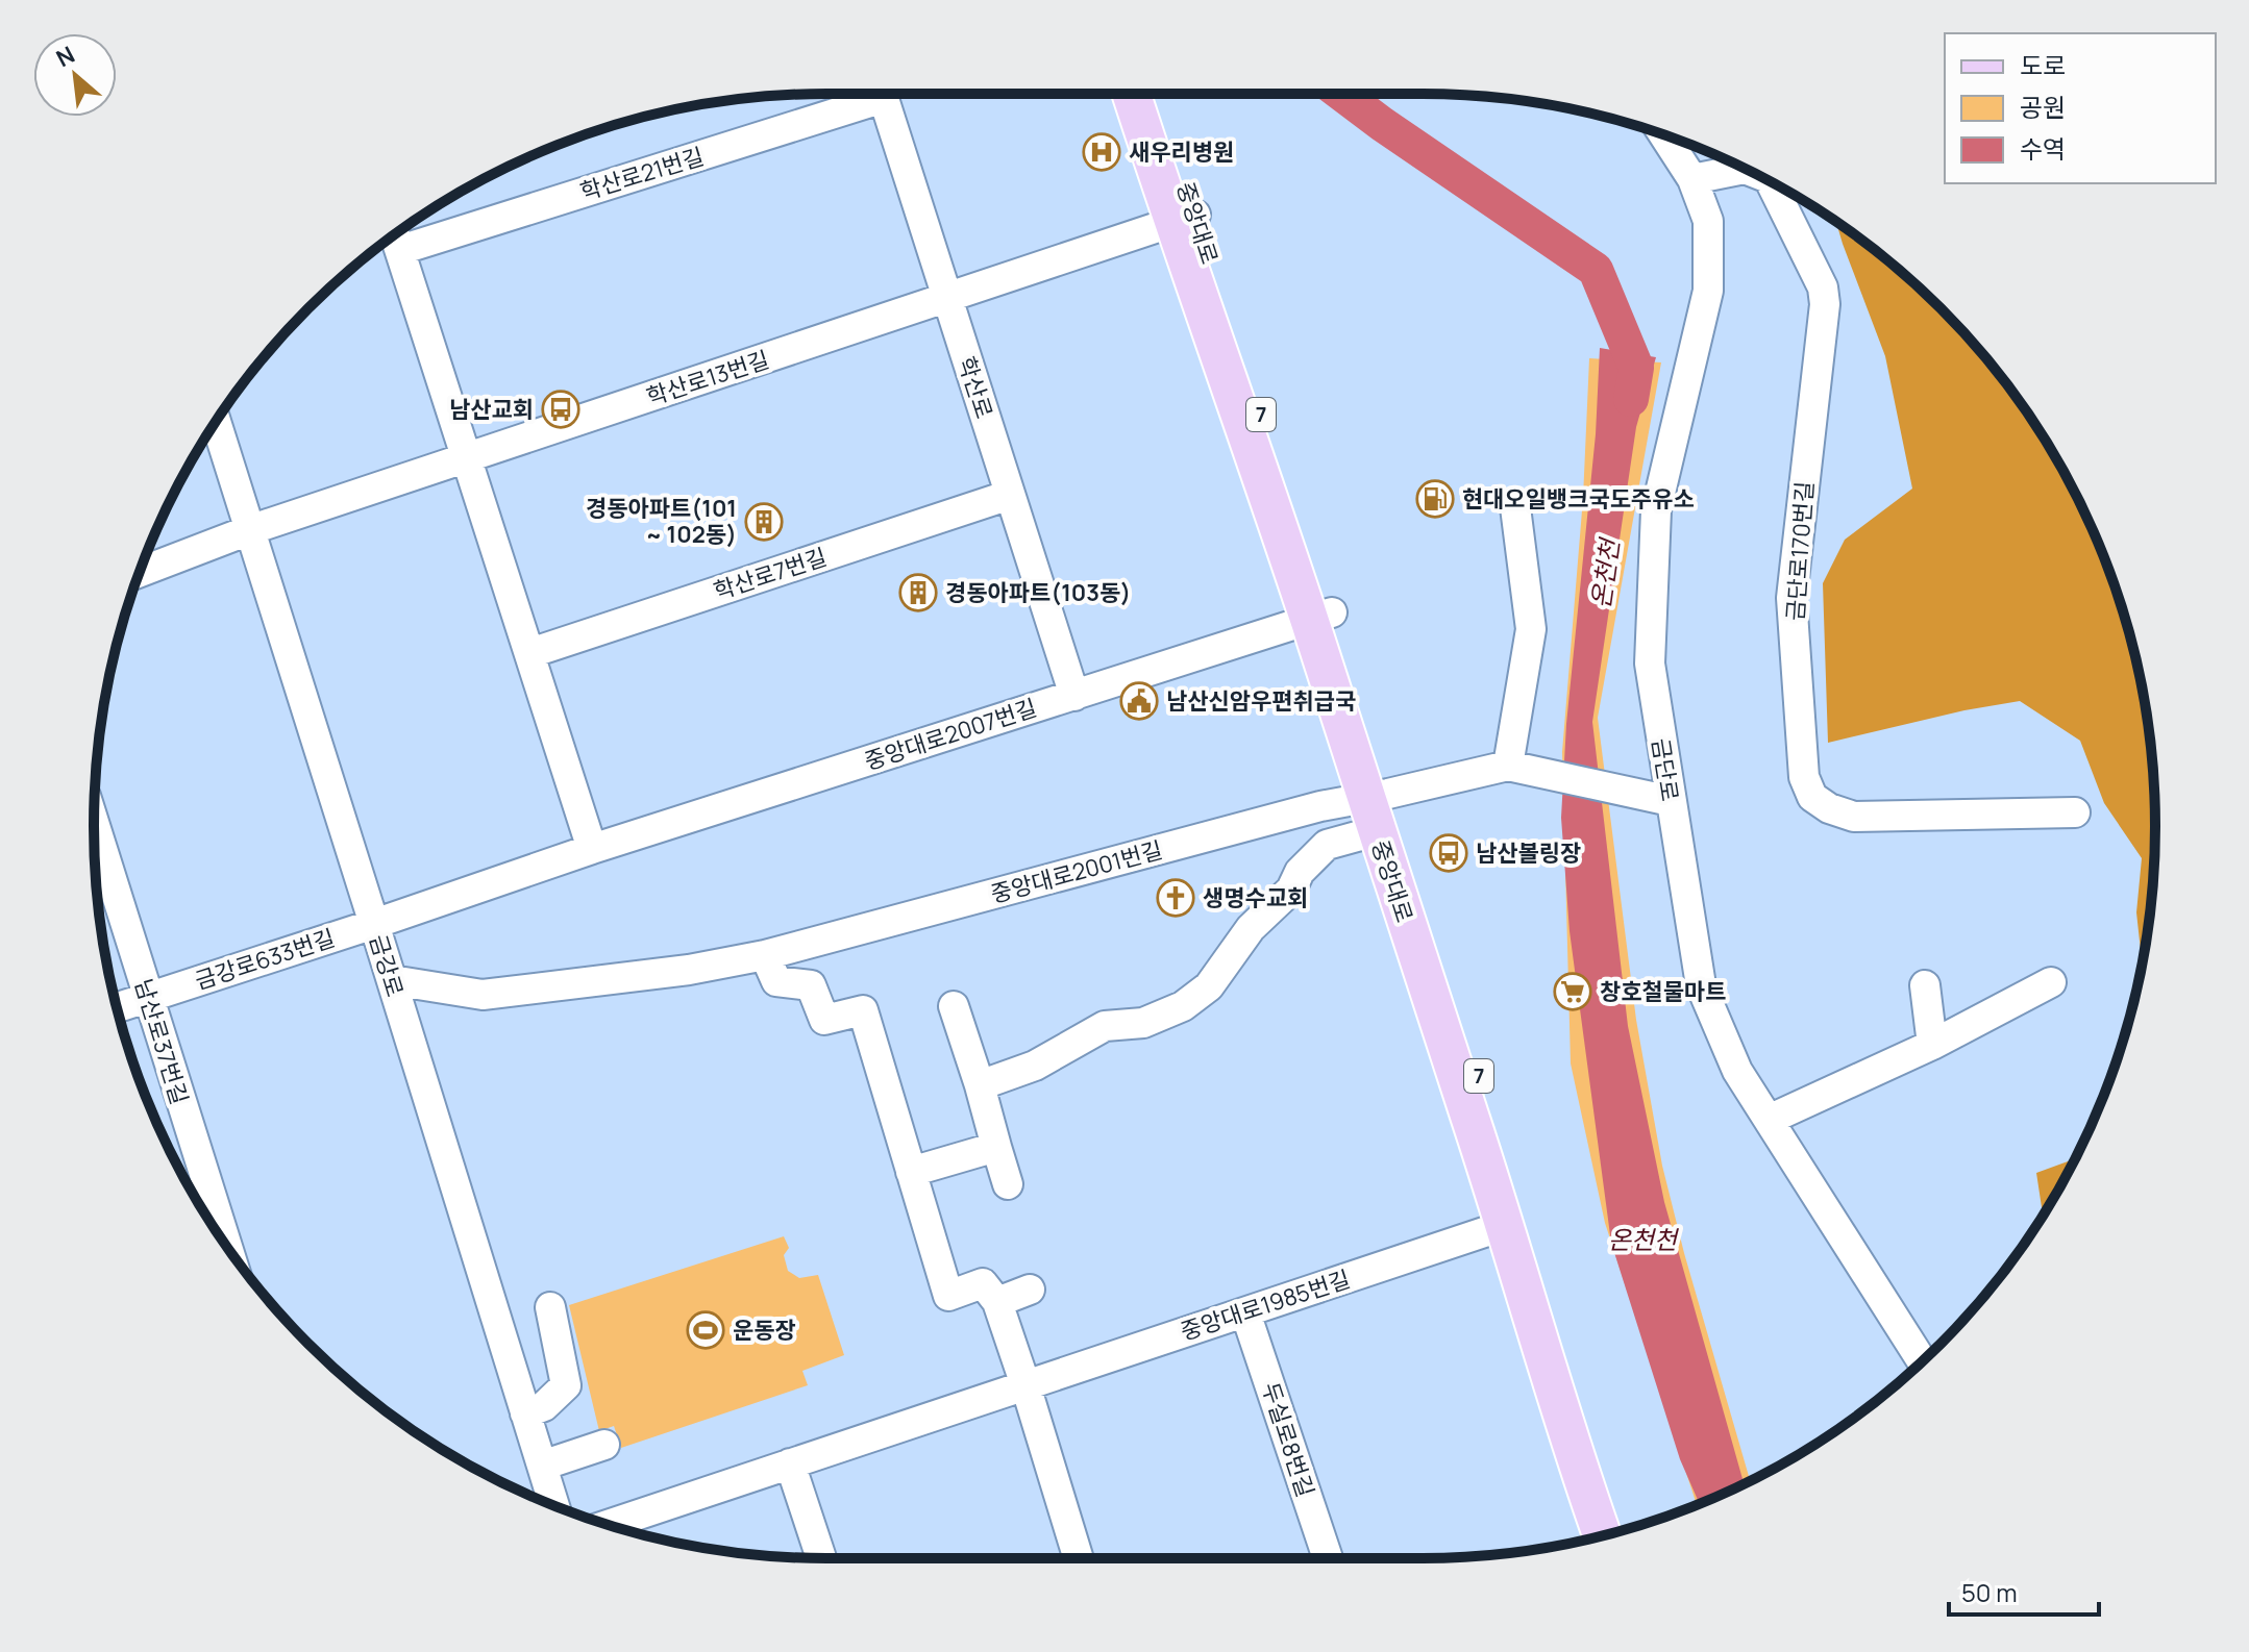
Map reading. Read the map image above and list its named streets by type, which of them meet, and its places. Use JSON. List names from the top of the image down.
{
  "streets": {
    "main road": ["중앙대로", "7"],
    "street": [
      "학산로21번길",
      "학산로13번길",
      "학산로",
      "금단로170번길",
      "학산로7번길",
      "중앙대로2007번길",
      "금단로",
      "중앙대로2001번길",
      "금강로633번길",
      "금강로",
      "남산로37번길",
      "중앙대로1985번길",
      "두실로8번길"
    ]
  },
  "crossings": [
    ["중앙대로", "학산로13번길"],
    ["중앙대로", "학산로"],
    ["중앙대로", "중앙대로2007번길"],
    ["중앙대로", "중앙대로2001번길"],
    ["중앙대로", "중앙대로1985번길"],
    ["학산로13번길", "학산로"],
    ["학산로13번길", "금강로"],
    ["학산로", "학산로7번길"],
    ["학산로", "중앙대로2007번길"],
    ["금단로170번길", "금단로"],
    ["중앙대로2007번길", "금강로633번길"],
    ["중앙대로2007번길", "금강로"],
    ["중앙대로2001번길", "금강로"],
    ["금강로633번길", "금강로"],
    ["금강로633번길", "남산로37번길"],
    ["중앙대로1985번길", "두실로8번길"]
  ],
  "water": ["온천천"],
  "places": {
    "hospital": ["새우리병원"],
    "bus stop": ["남산교회", "남산볼링장"],
    "fuel station": ["현대오일뱅크국도주유소"],
    "building": ["경동아파트(101 ~ 102동)", "경동아파트(103동)"],
    "public building": ["남산신암우편취급국"],
    "church": ["생명수교회"],
    "supermarket": ["창호철물마트"],
    "sports": ["운동장"]
  },
  "legend": ["도로", "공원", "수역"],
  "scale_bar": "50 m",
  "north": "top left"
}
